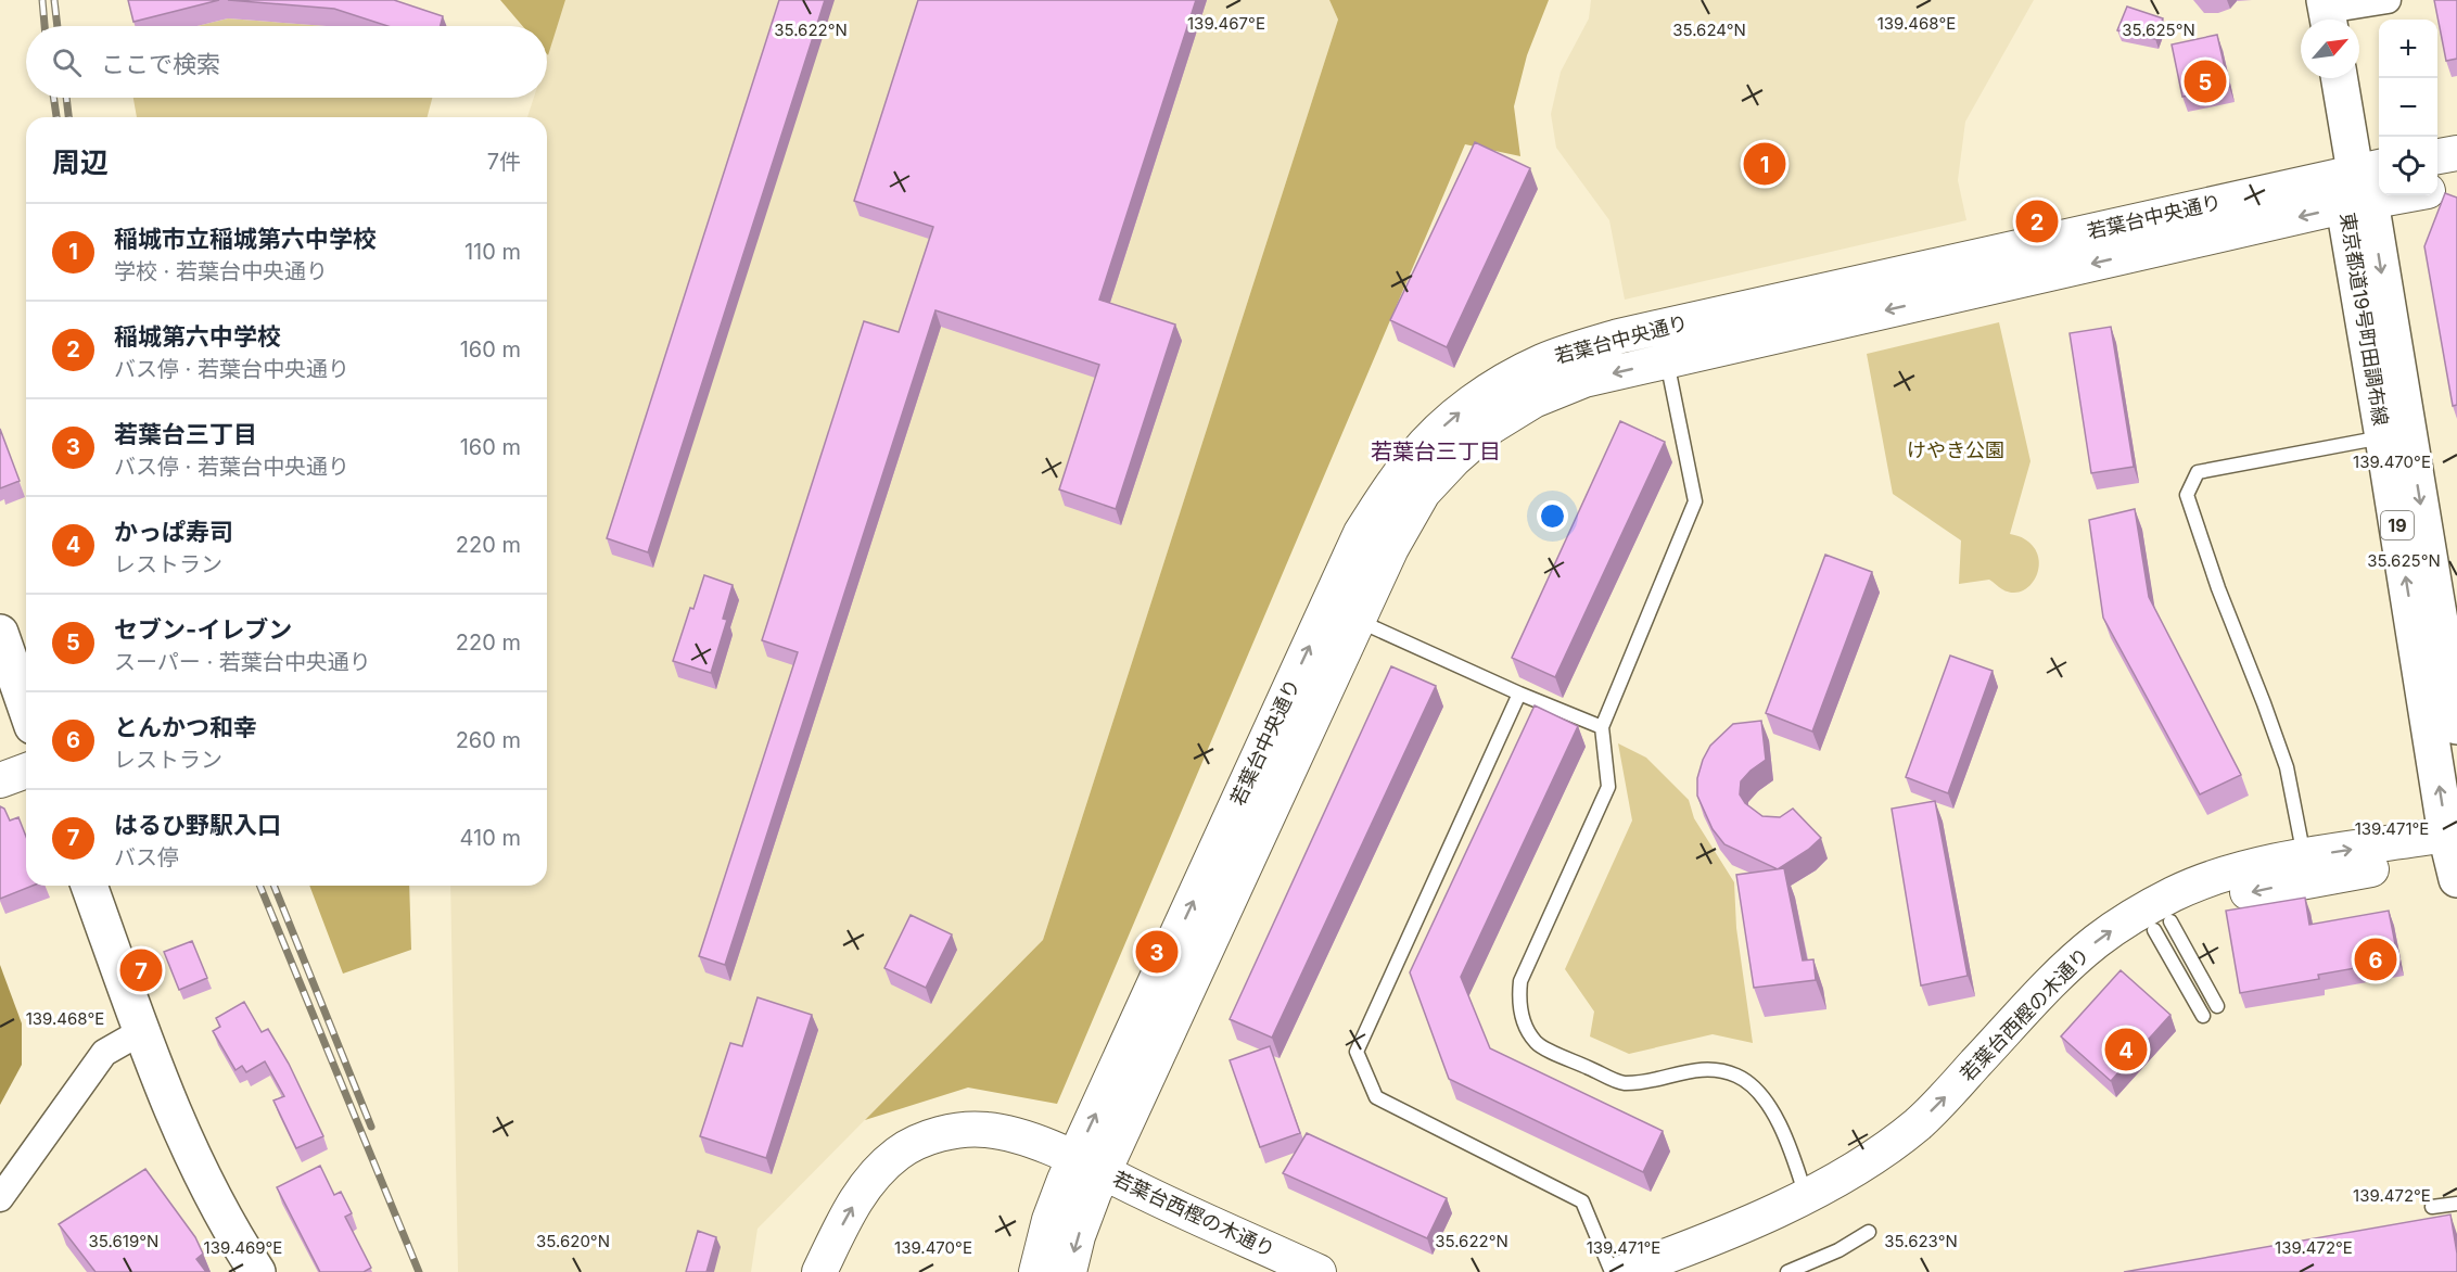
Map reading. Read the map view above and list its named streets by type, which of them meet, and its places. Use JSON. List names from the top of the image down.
{
  "streets": {
    "main road": ["東京都道19号町田調布線", "19"],
    "street": ["若葉台中央通り", "若葉台西樫の木通り"]
  },
  "crossings": [
    ["若葉台中央通り", "東京都道19号町田調布線"],
    ["若葉台中央通り", "若葉台西樫の木通り"],
    ["東京都道19号町田調布線", "若葉台西樫の木通り"]
  ],
  "districts": ["若葉台三丁目"],
  "parks": ["けやき公園"],
  "north": "top right",
  "page": {
    "map_buttons": ["+", "−"],
    "search": "ここで検索",
    "pins": [
      "5",
      "1",
      "2",
      "3",
      "6",
      "7",
      "4"
    ],
    "heading": ["周辺", "7件"],
    "list": [
      {
        "mark": "1",
        "name": "稲城市立稲城第六中学校",
        "note": "学校 · 若葉台中央通り",
        "value": "110 m"
      },
      {
        "mark": "2",
        "name": "稲城第六中学校",
        "note": "バス停 · 若葉台中央通り",
        "value": "160 m"
      },
      {
        "mark": "3",
        "name": "若葉台三丁目",
        "note": "バス停 · 若葉台中央通り",
        "value": "160 m"
      },
      {
        "mark": "4",
        "name": "かっぱ寿司",
        "note": "レストラン",
        "value": "220 m"
      },
      {
        "mark": "5",
        "name": "セブン-イレブン",
        "note": "スーパー · 若葉台中央通り",
        "value": "220 m"
      },
      {
        "mark": "6",
        "name": "とんかつ和幸",
        "note": "レストラン",
        "value": "260 m"
      },
      {
        "mark": "7",
        "name": "はるひ野駅入口",
        "note": "バス停",
        "value": "410 m"
      }
    ]
  },
  "coordinates": [
    "139.468°E",
    "139.467°E",
    "35.622°N",
    "35.624°N",
    "35.625°N",
    "139.470°E",
    "139.471°E",
    "139.472°E",
    "35.619°N",
    "35.620°N",
    "35.623°N",
    "139.469°E"
  ]
}
